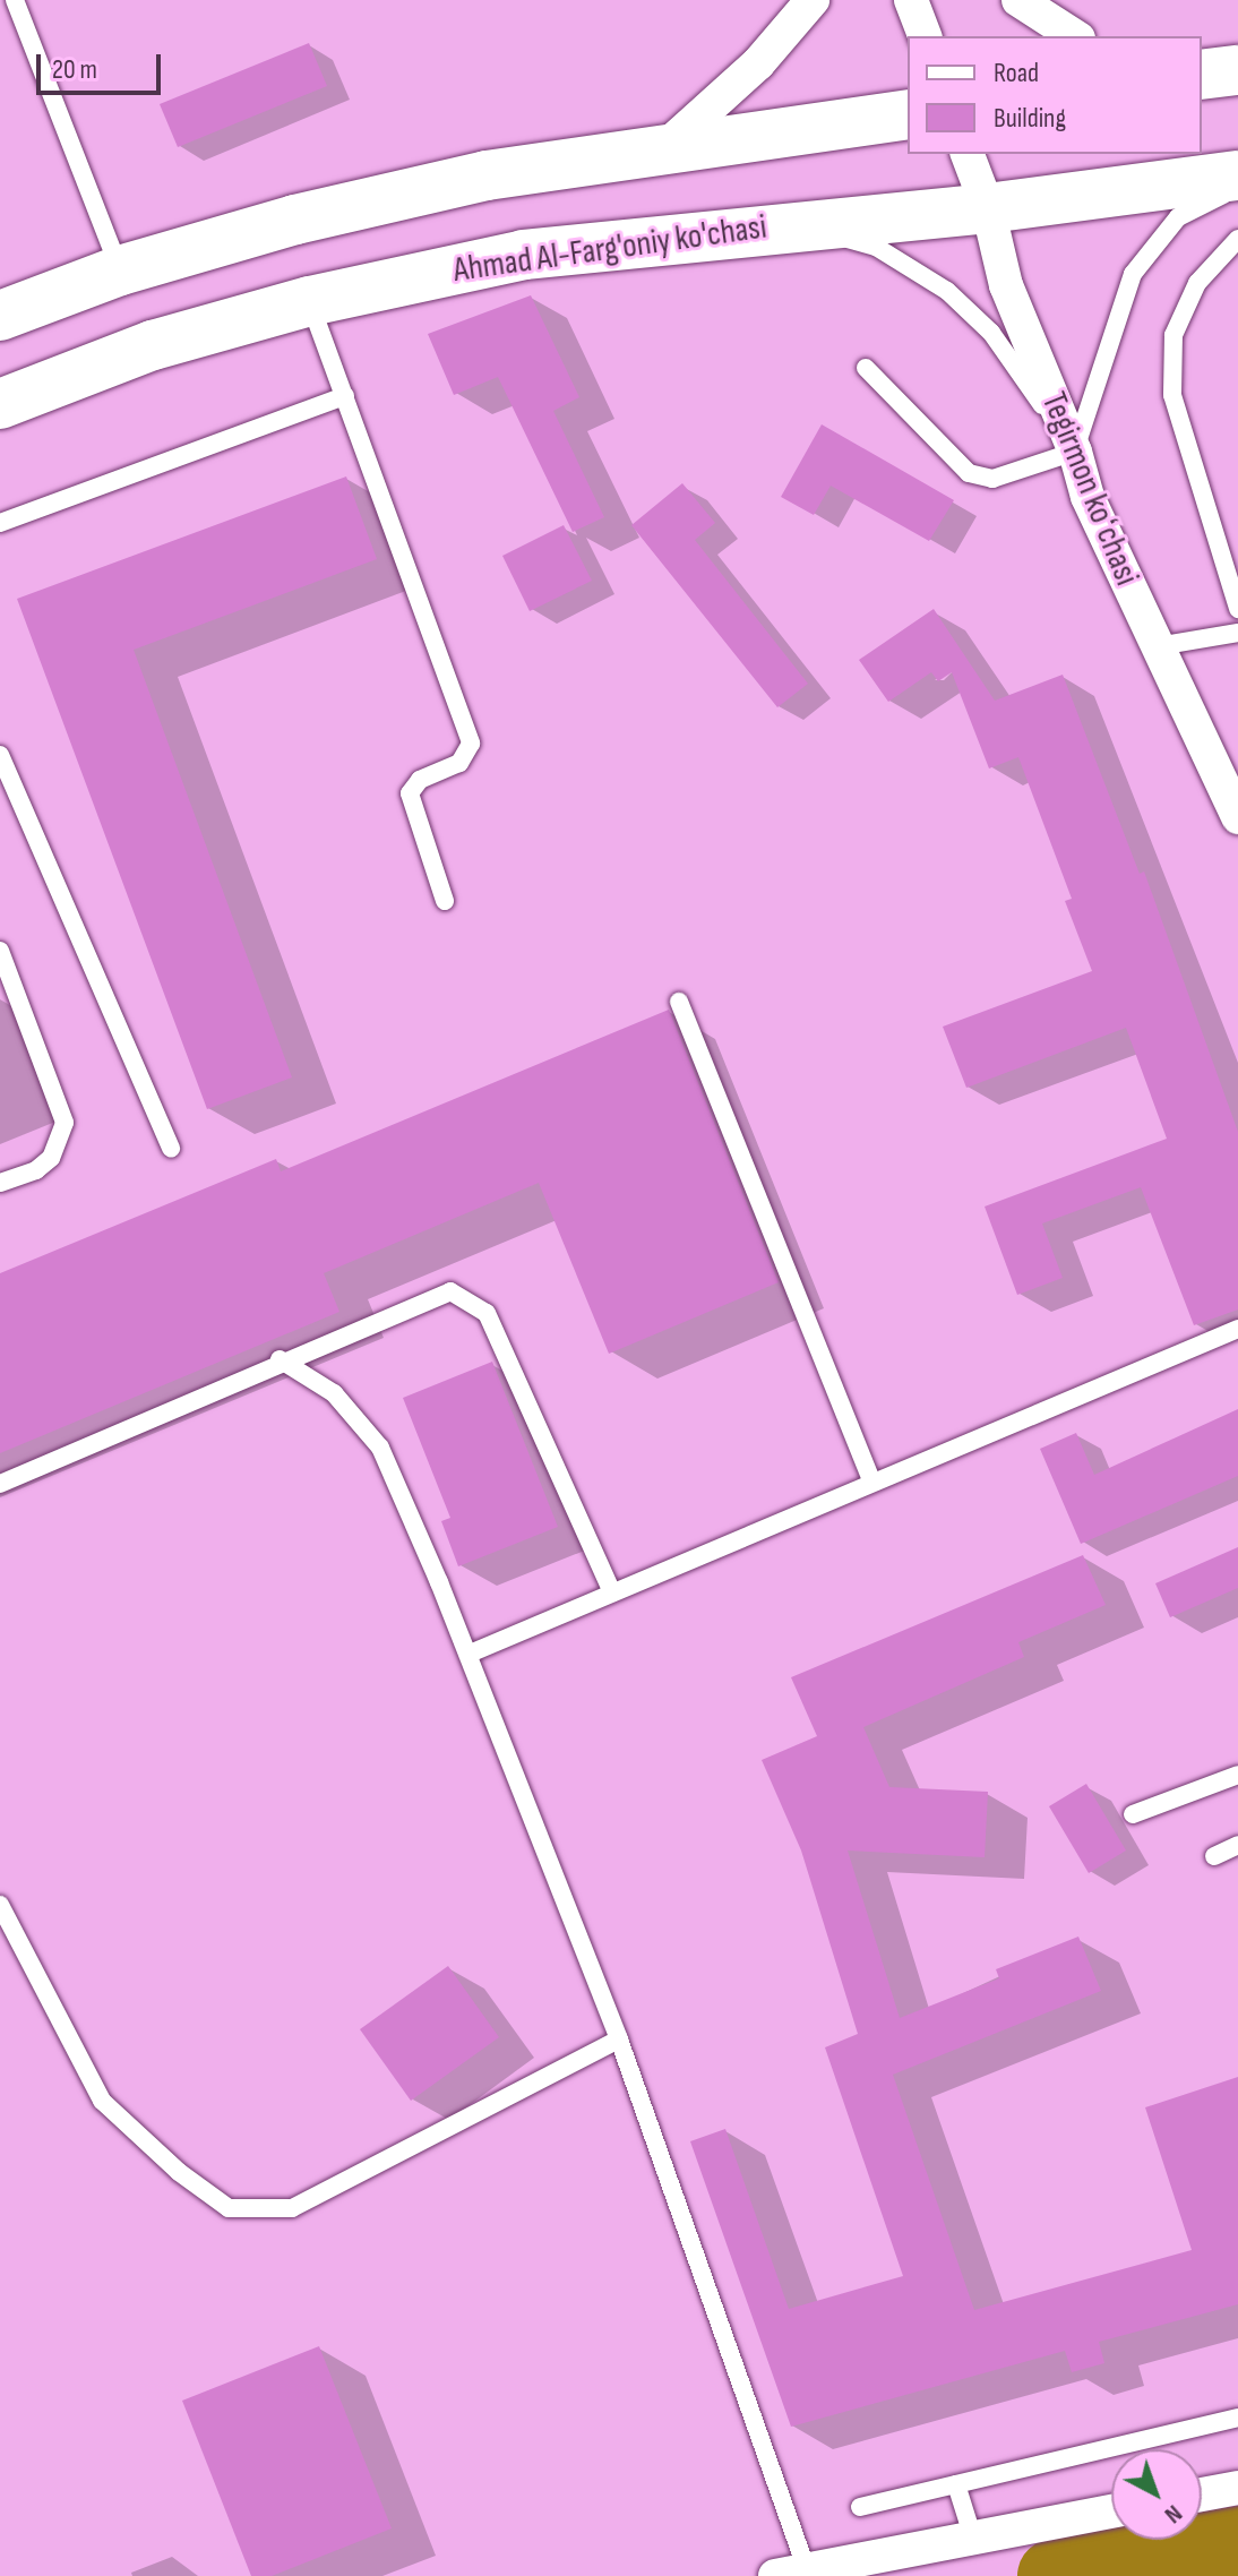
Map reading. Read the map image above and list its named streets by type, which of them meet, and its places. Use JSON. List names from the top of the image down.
{
  "streets": {
    "highway": ["Ahmad Al-Farg'oniy ko'chasi"],
    "street": ["Tegirmon koʻchasi"]
  },
  "crossings": [
    ["Ahmad Al-Farg'oniy ko'chasi", "Tegirmon koʻchasi"]
  ],
  "legend": ["Road", "Building"],
  "scale_bar": "20 m",
  "north": "bottom right"
}
